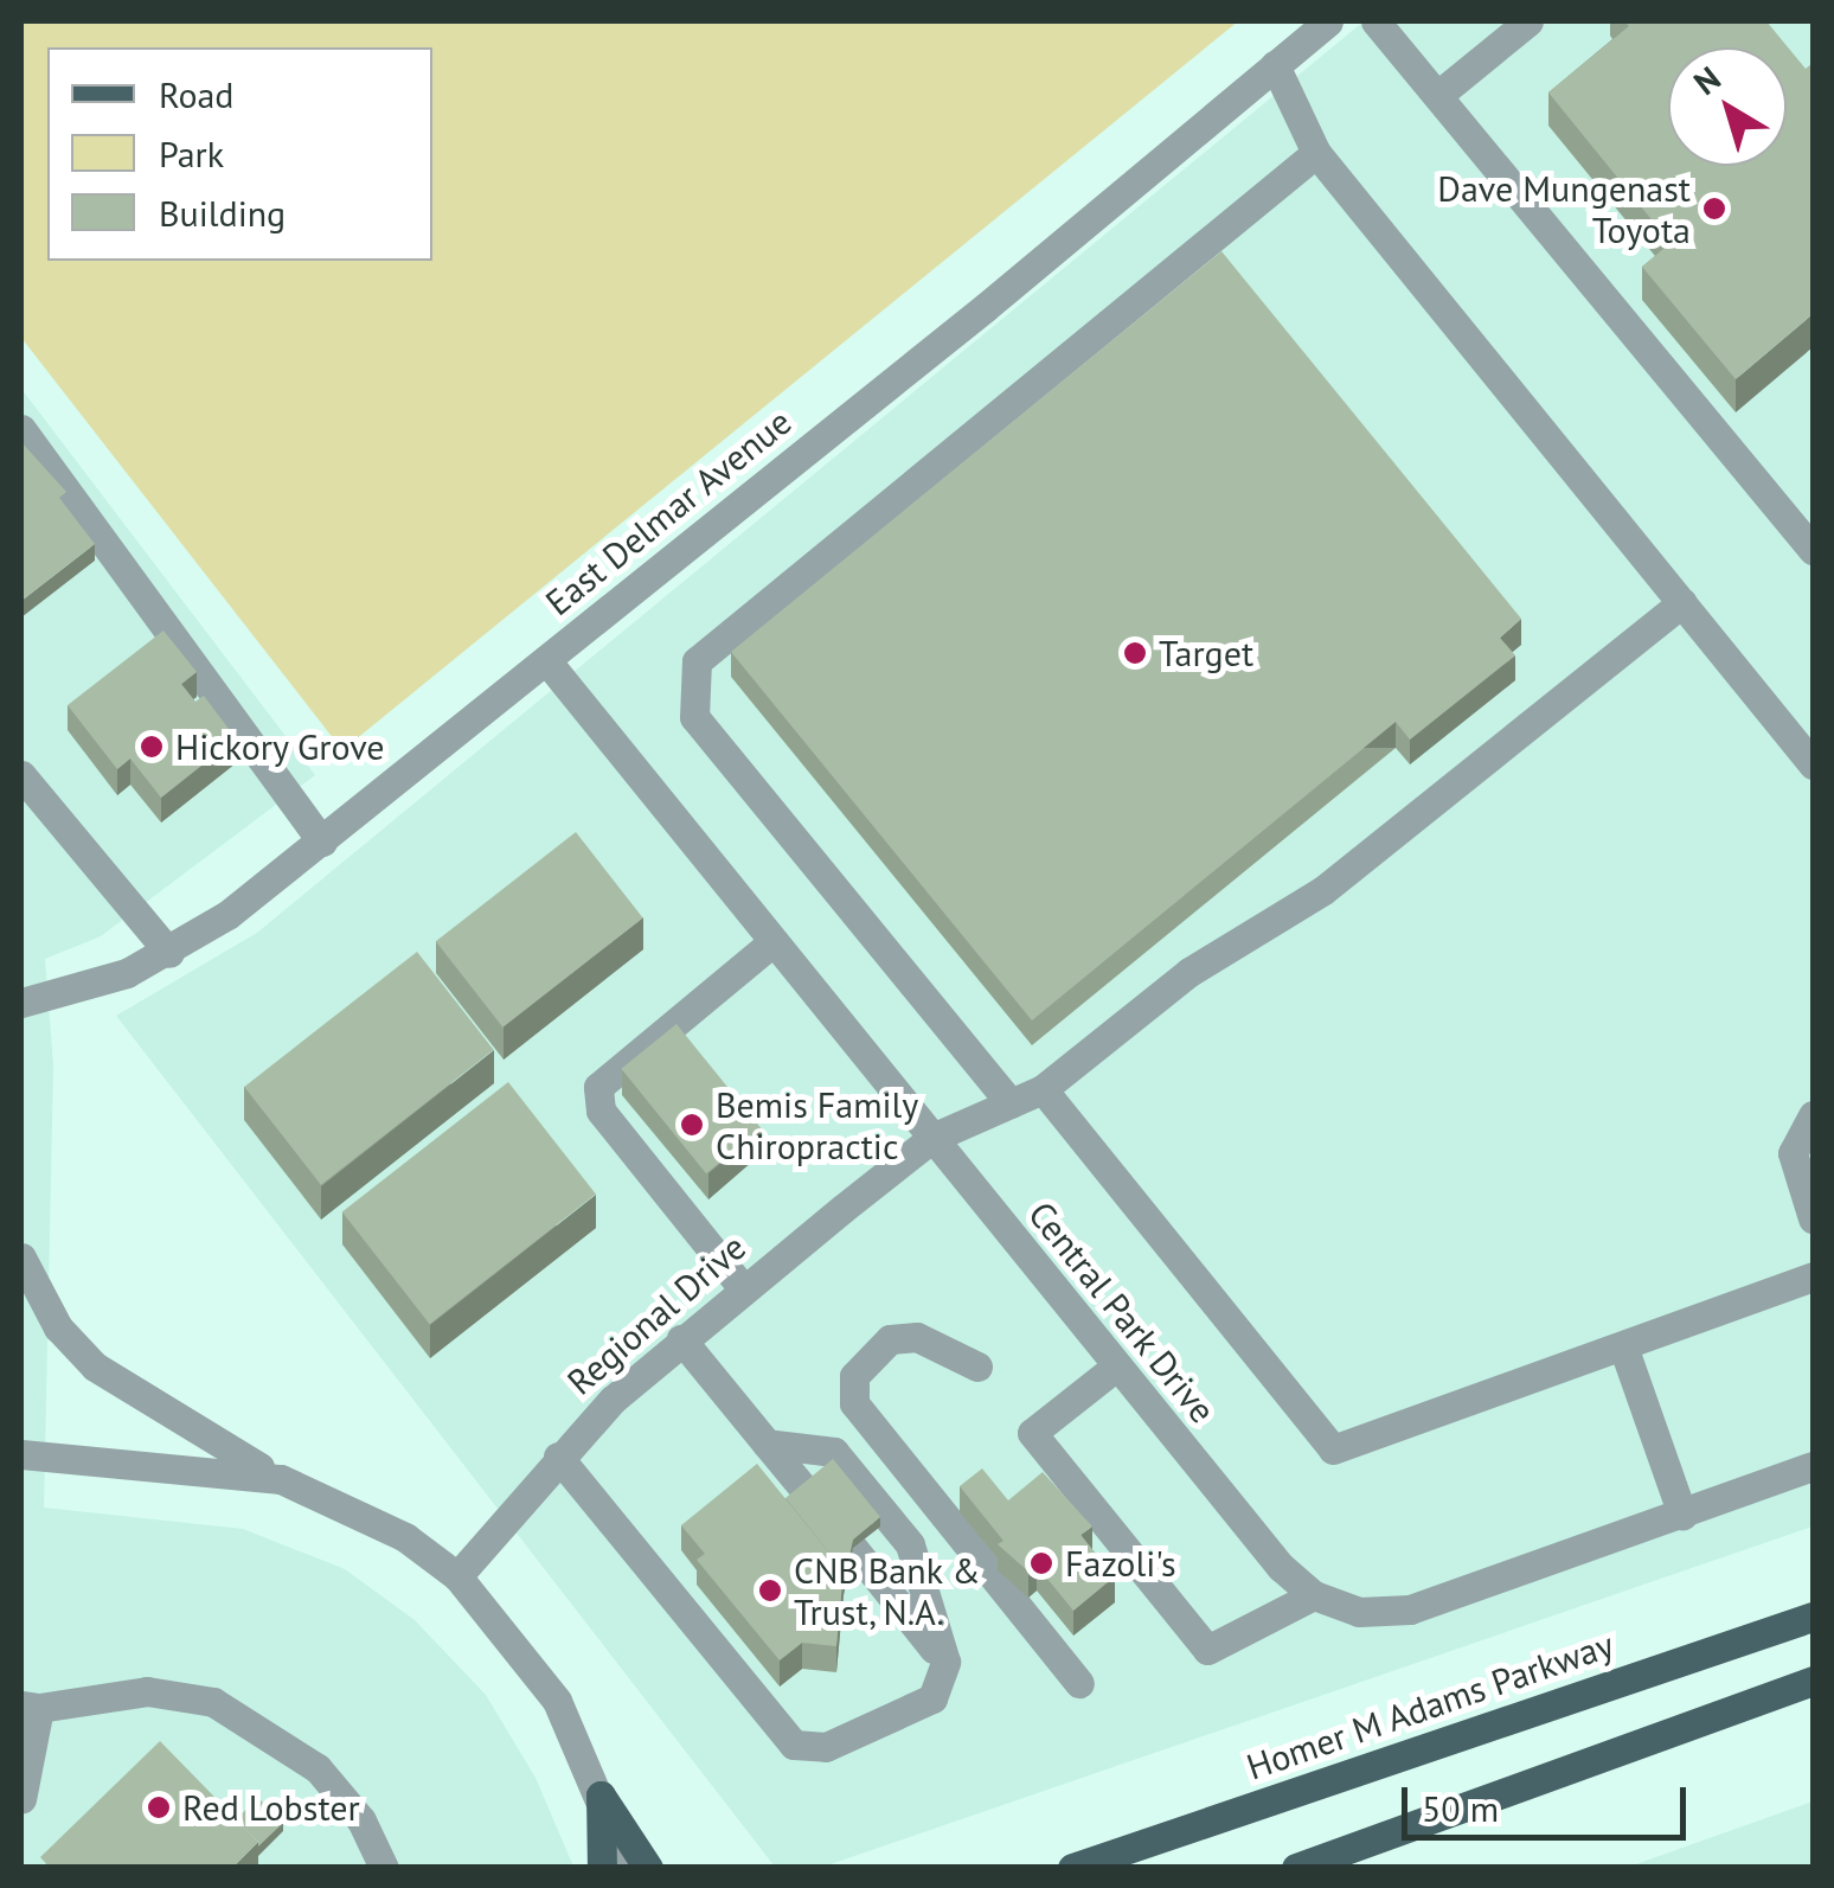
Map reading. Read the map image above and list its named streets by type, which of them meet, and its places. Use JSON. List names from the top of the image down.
{
  "streets": {
    "main road": ["Homer M Adams Parkway"],
    "street": ["East Delmar Avenue", "Central Park Drive", "Regional Drive"]
  },
  "crossings": [
    ["East Delmar Avenue", "Central Park Drive"],
    ["Central Park Drive", "Regional Drive"]
  ],
  "places": [
    "Dave Mungenast Toyota",
    "Target",
    "Hickory Grove",
    "Bemis Family Chiropractic",
    "Fazoli's",
    "CNB Bank & Trust, N.A.",
    "Red Lobster"
  ],
  "legend": ["Road", "Park", "Building"],
  "scale_bar": "50 m",
  "north": "top left"
}
